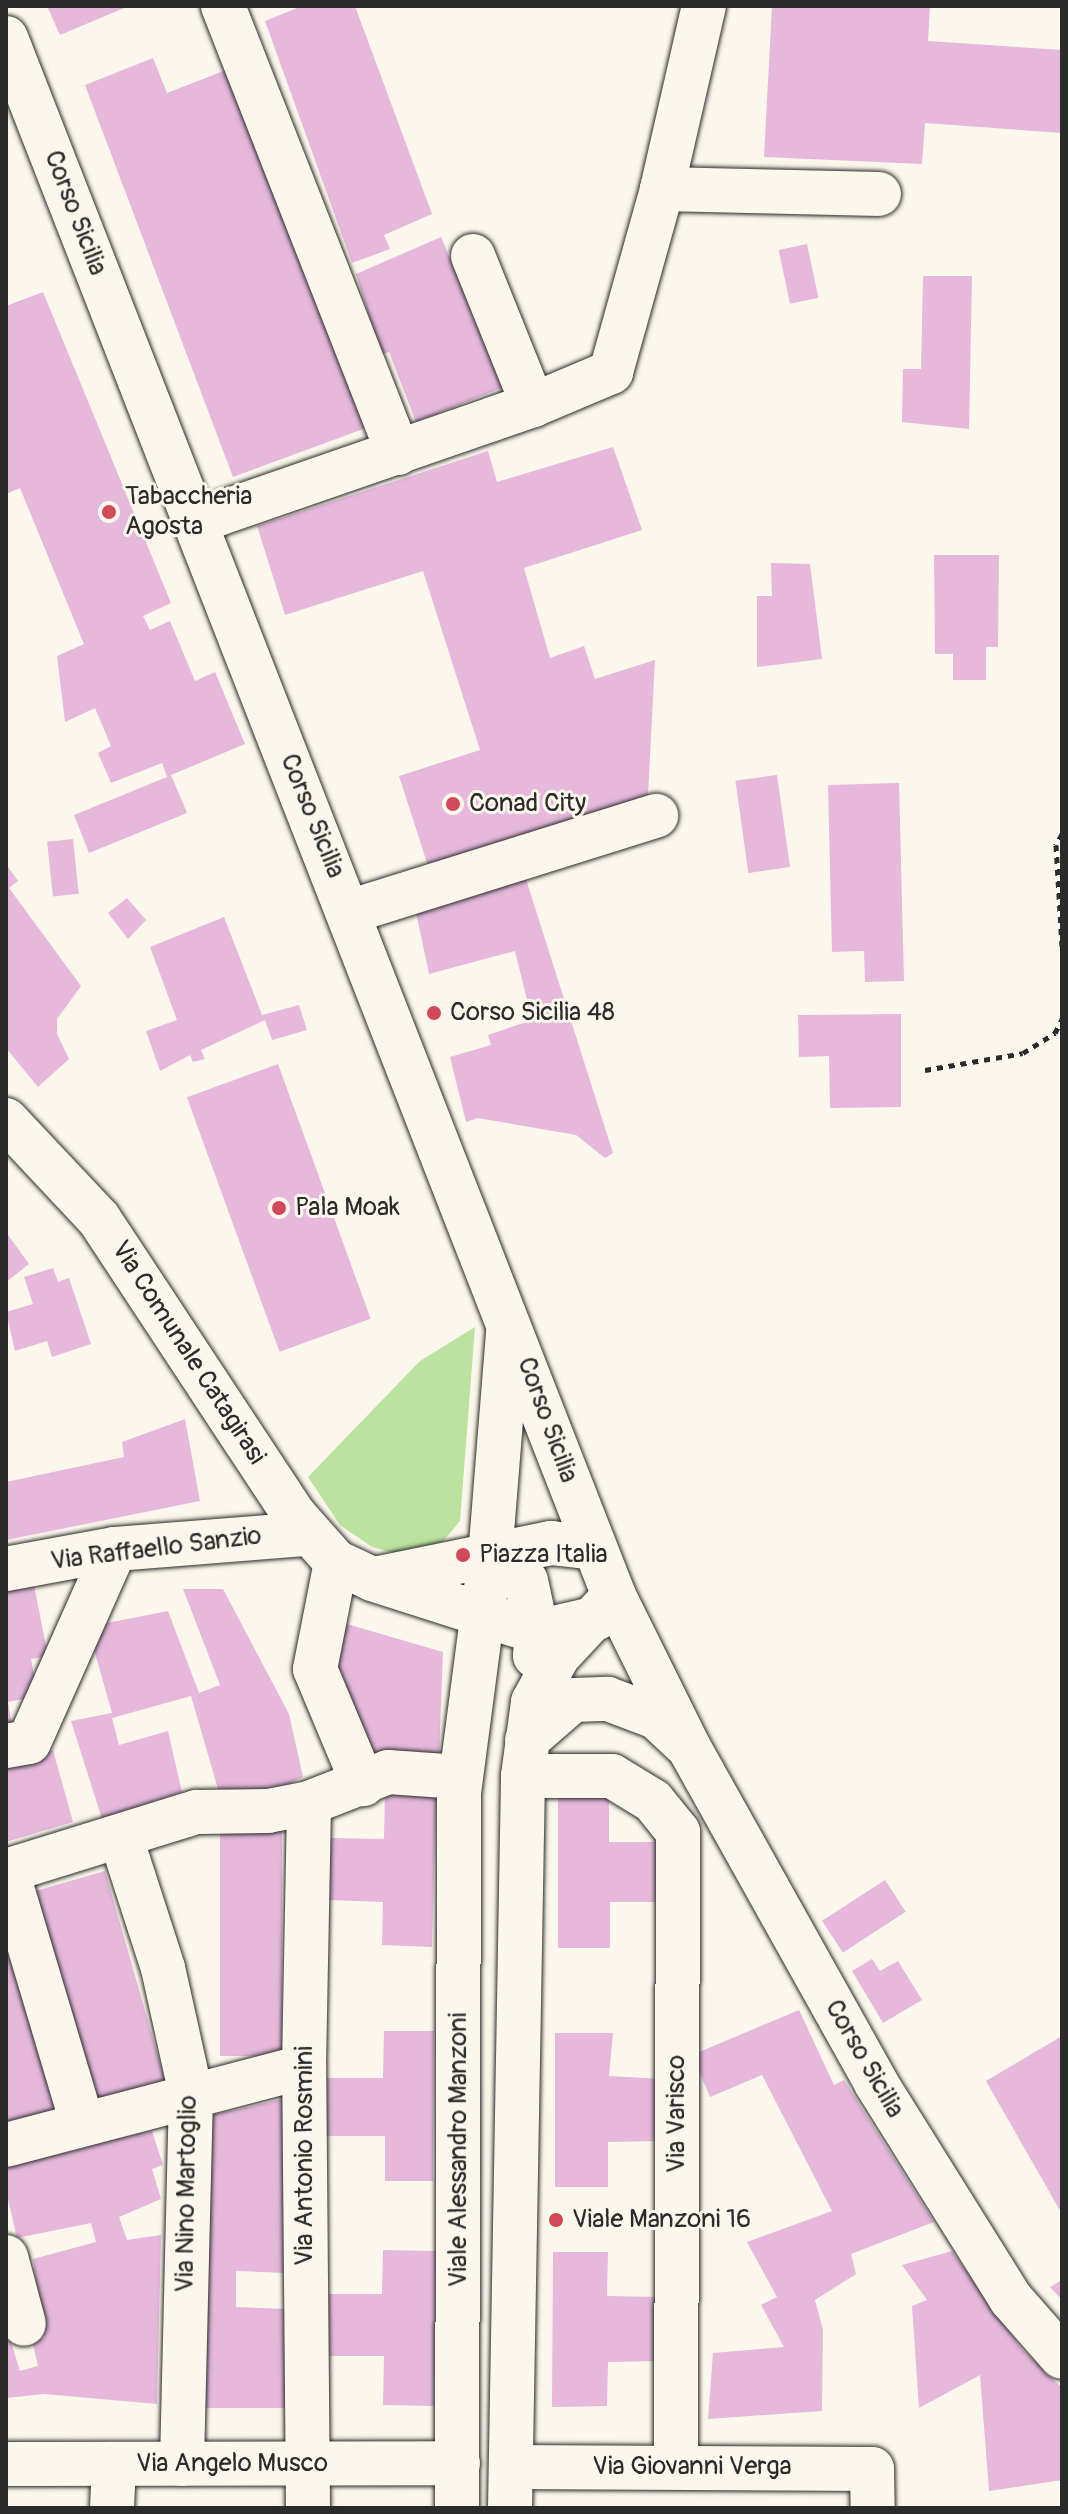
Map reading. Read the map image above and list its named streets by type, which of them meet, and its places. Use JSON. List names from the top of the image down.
{
  "streets": {
    "street": [
      "Corso Sicilia",
      "Via Comunale Catagirasi",
      "Via Raffaello Sanzio",
      "Via Varisco",
      "Viale Alessandro Manzoni",
      "Via Antonio Rosmini",
      "Via Nino Martoglio",
      "Via Angelo Musco",
      "Via Giovanni Verga"
    ]
  },
  "crossings": [
    ["Corso Sicilia", "Via Raffaello Sanzio"],
    ["Corso Sicilia", "Viale Alessandro Manzoni"],
    ["Via Comunale Catagirasi", "Via Raffaello Sanzio"],
    ["Via Raffaello Sanzio", "Viale Alessandro Manzoni"],
    ["Via Varisco", "Via Giovanni Verga"],
    ["Viale Alessandro Manzoni", "Via Angelo Musco"],
    ["Via Antonio Rosmini", "Via Angelo Musco"],
    ["Via Nino Martoglio", "Via Angelo Musco"],
    ["Via Angelo Musco", "Via Giovanni Verga"]
  ],
  "places": [
    "Tabaccheria Agosta",
    "Conad City",
    "Corso Sicilia 48",
    "Pala Moak",
    "Piazza Italia",
    "Viale Manzoni 16"
  ]
}
